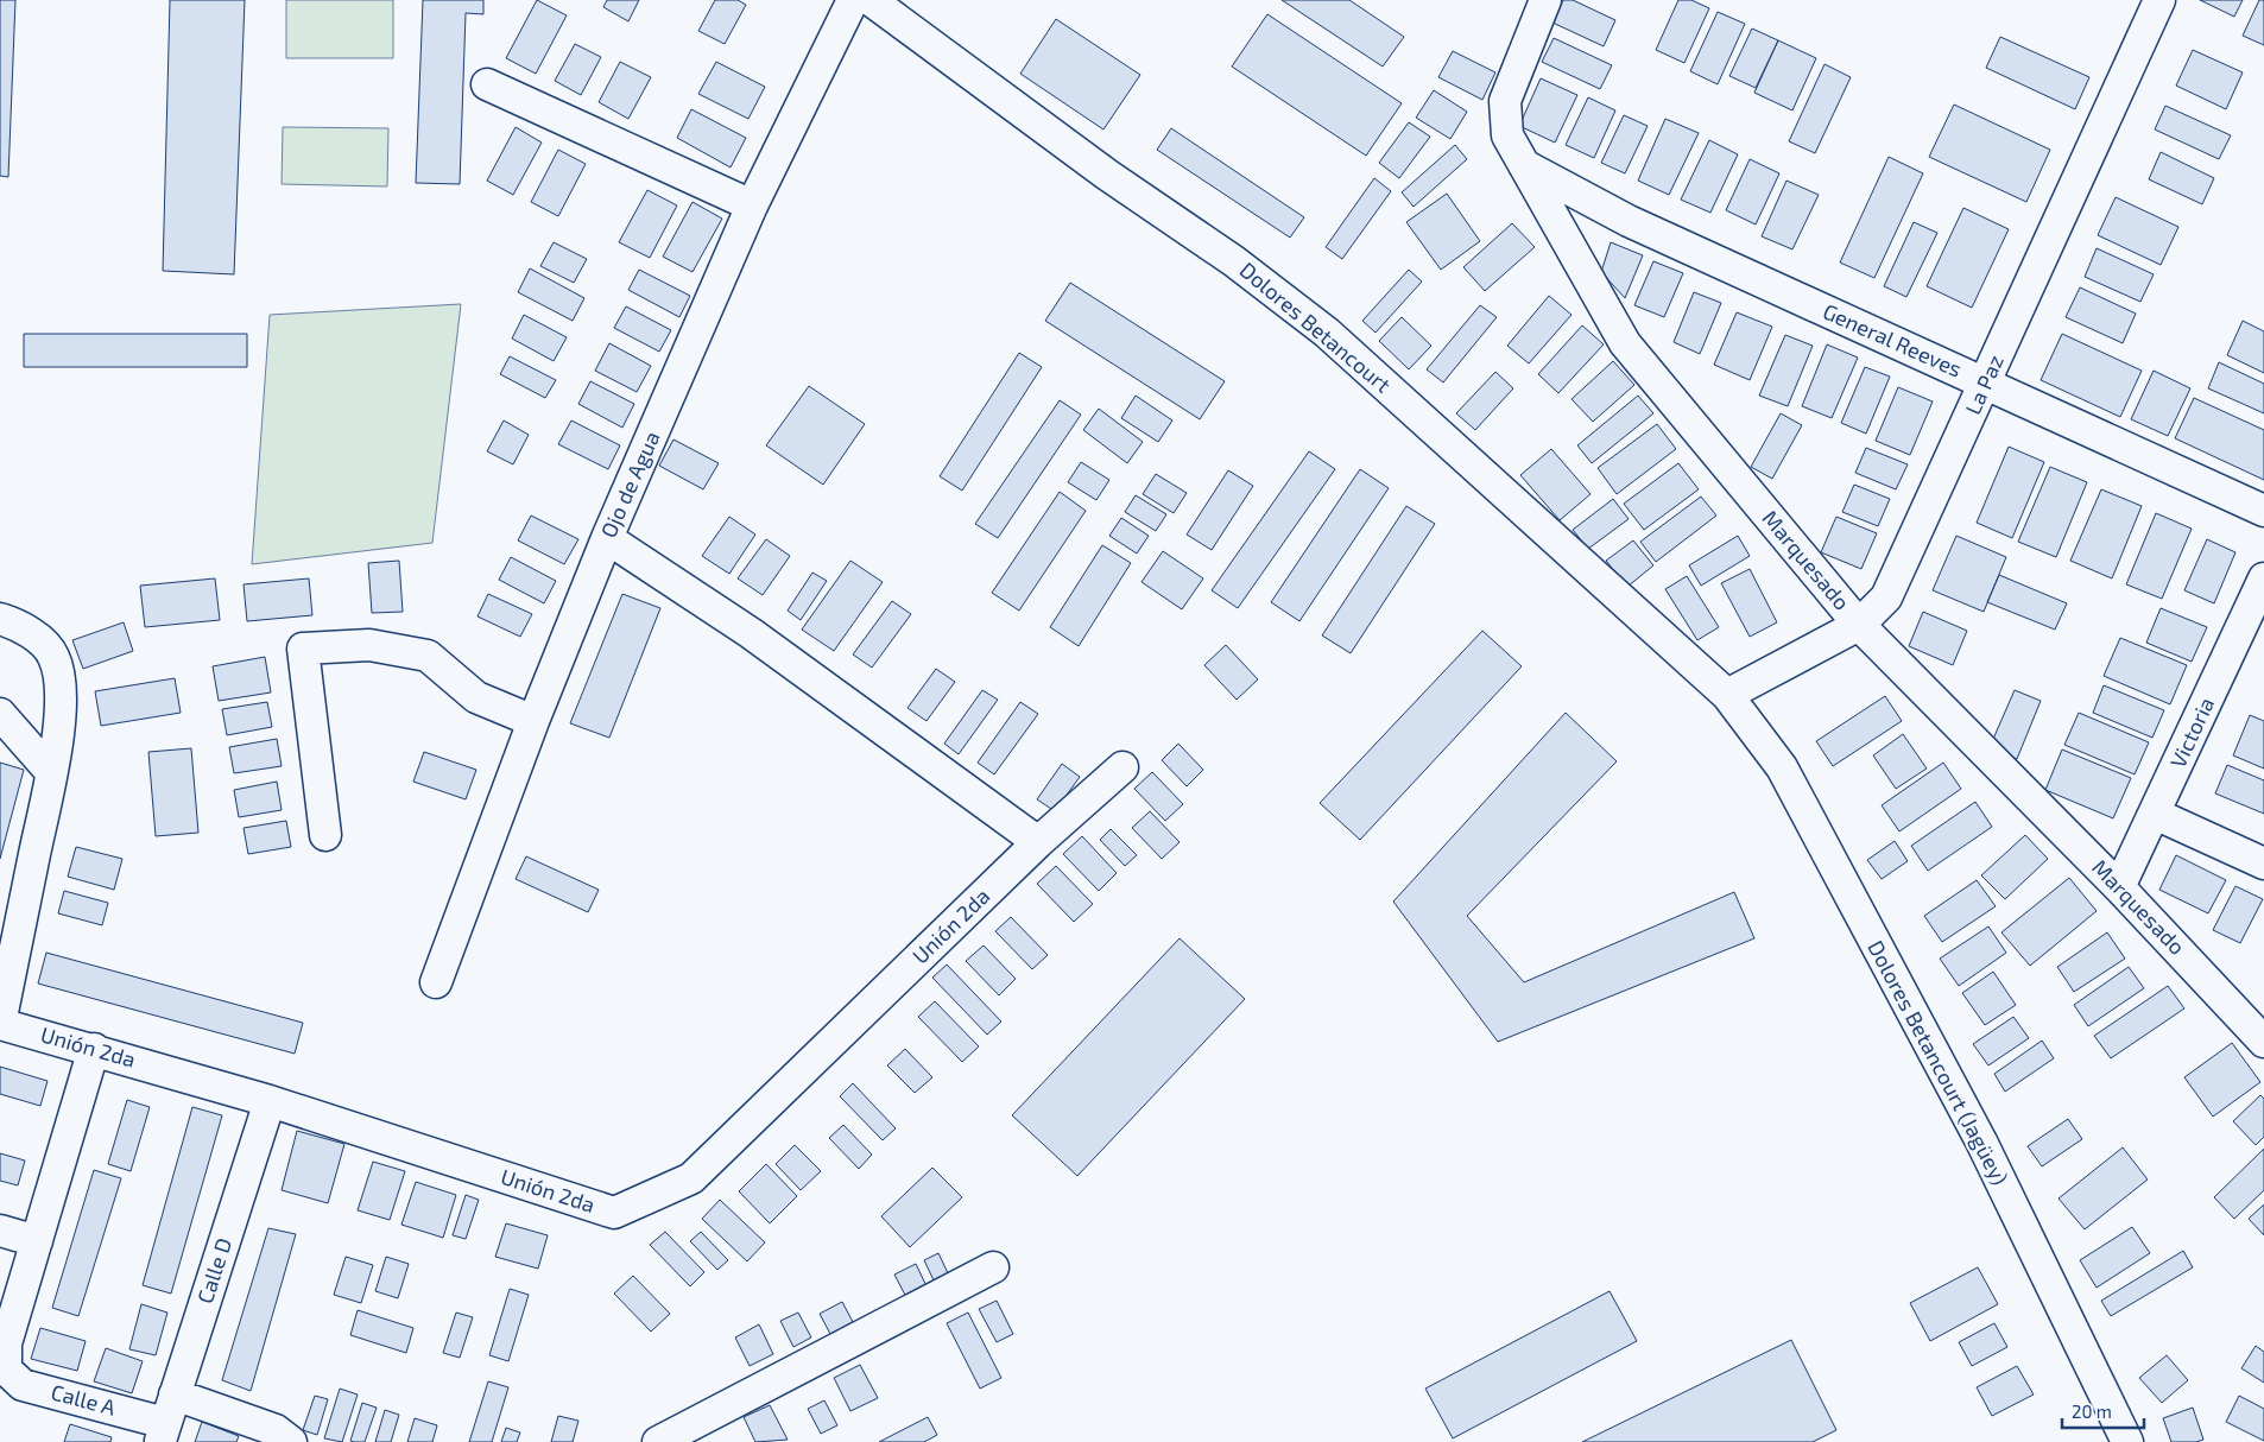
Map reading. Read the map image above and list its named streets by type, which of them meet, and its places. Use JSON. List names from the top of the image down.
{
  "streets": {
    "street": [
      "Dolores Betancourt",
      "General Reeves",
      "La Paz",
      "Ojo de Agua",
      "Marquesado",
      "Victoria",
      "Unión 2da",
      "Dolores Betancourt (Jagüey)",
      "Calle D",
      "Calle A"
    ]
  },
  "crossings": [
    ["Dolores Betancourt", "La Paz"],
    ["Dolores Betancourt", "Dolores Betancourt (Jagüey)"],
    ["General Reeves", "La Paz"],
    ["General Reeves", "Marquesado"],
    ["La Paz", "Marquesado"],
    ["La Paz", "Dolores Betancourt (Jagüey)"],
    ["Marquesado", "Victoria"],
    ["Unión 2da", "Calle D"],
    ["Calle D", "Calle A"]
  ],
  "scale_bar": "20 m"
}
